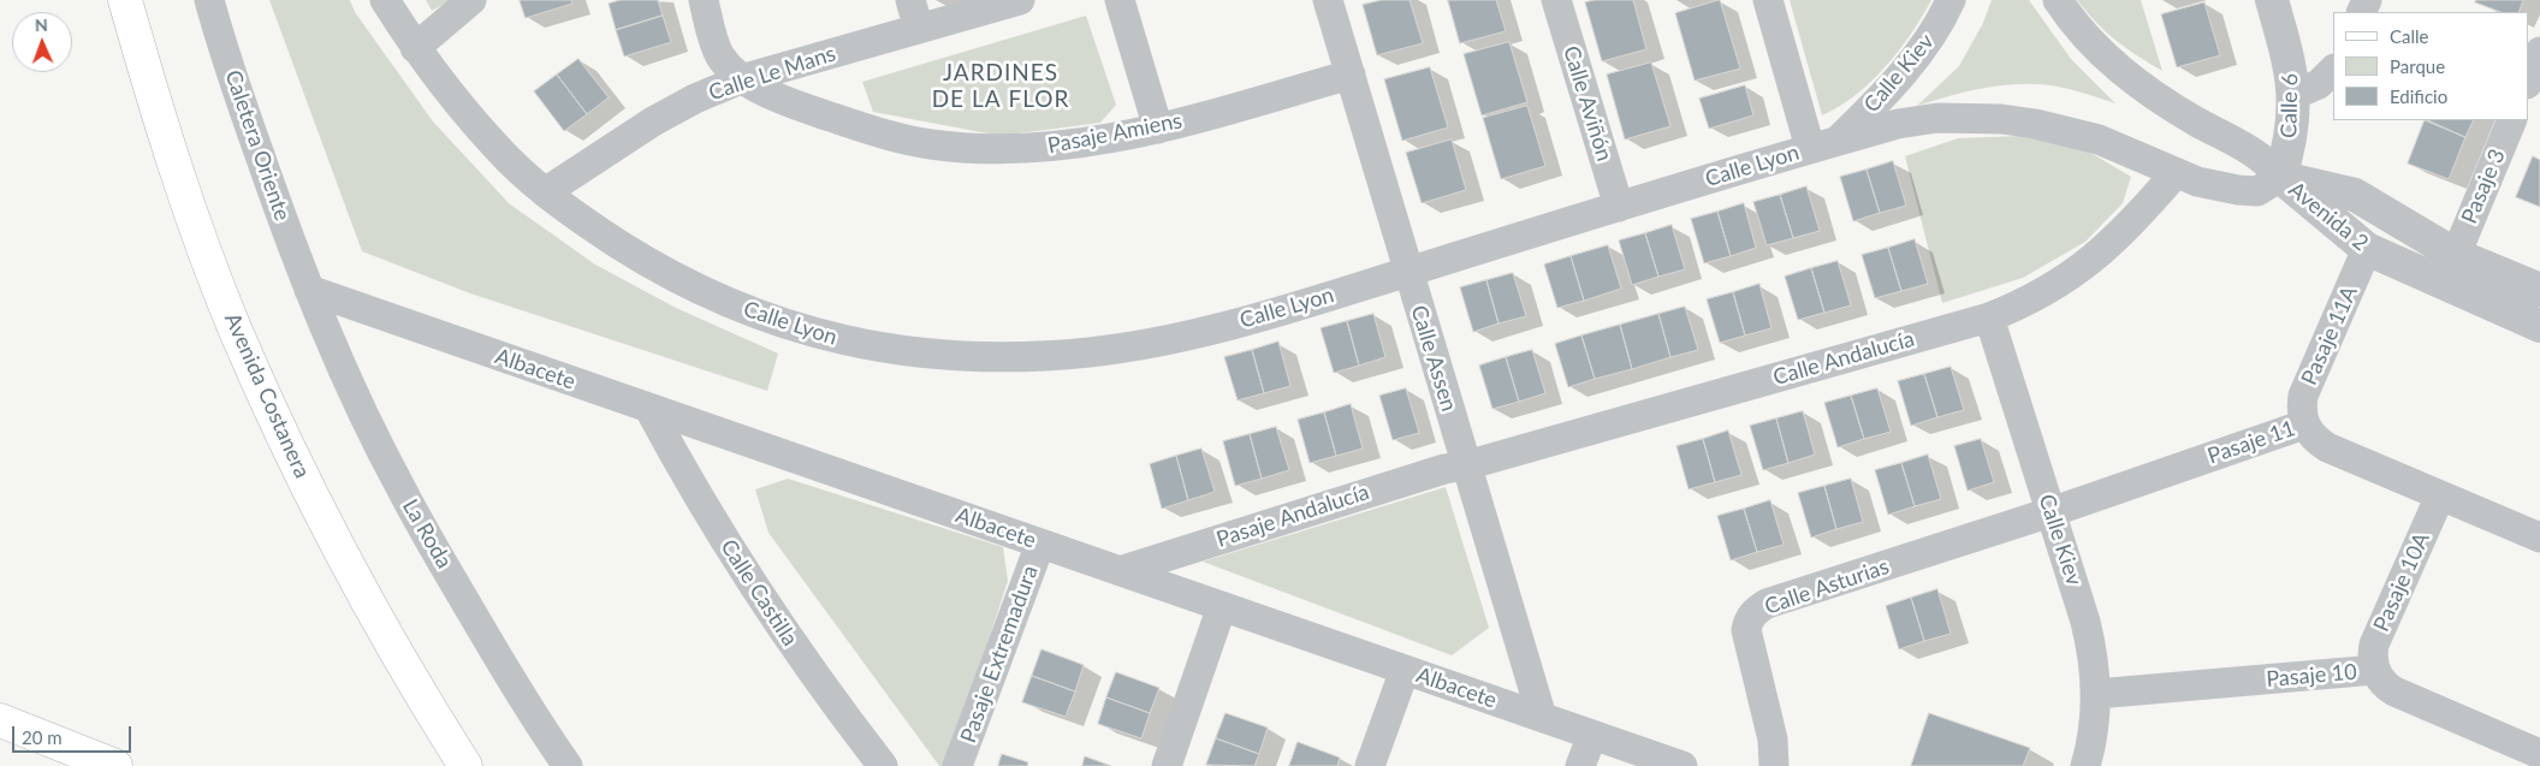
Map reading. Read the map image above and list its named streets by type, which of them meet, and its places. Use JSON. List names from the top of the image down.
{
  "streets": {
    "main road": ["Avenida Costanera"],
    "street": [
      "Calle Le Mans",
      "Calle Kiev",
      "Calle Aviñón",
      "Calle 6",
      "Pasaje Amiens",
      "Caletera Oriente",
      "Calle Lyon",
      "Pasaje 3",
      "Avenida 2",
      "Pasaje 11A",
      "Calle Assen",
      "Calle Andalucía",
      "Albacete",
      "Pasaje 11",
      "Pasaje Andalucía",
      "La Roda",
      "Pasaje 10A",
      "Calle Asturias",
      "Calle Castilla",
      "Pasaje Extremadura",
      "Pasaje 10"
    ]
  },
  "crossings": [
    ["Calle Le Mans", "Pasaje Amiens"],
    ["Calle Le Mans", "Calle Lyon"],
    ["Calle Kiev", "Calle Lyon"],
    ["Calle Kiev", "Calle Andalucía"],
    ["Calle Kiev", "Pasaje 11"],
    ["Calle Kiev", "Calle Asturias"],
    ["Calle Kiev", "Pasaje 10"],
    ["Calle Aviñón", "Calle Lyon"],
    ["Calle 6", "Calle Lyon"],
    ["Calle 6", "Avenida 2"],
    ["Pasaje Amiens", "Calle Assen"],
    ["Caletera Oriente", "Albacete"],
    ["Caletera Oriente", "La Roda"],
    ["Calle Lyon", "Avenida 2"],
    ["Calle Lyon", "Calle Assen"],
    ["Calle Lyon", "Calle Andalucía"],
    ["Pasaje 3", "Avenida 2"],
    ["Avenida 2", "Pasaje 11A"],
    ["Pasaje 11A", "Pasaje 11"],
    ["Calle Assen", "Calle Andalucía"],
    ["Calle Assen", "Albacete"],
    ["Calle Assen", "Pasaje Andalucía"],
    ["Calle Andalucía", "Pasaje Andalucía"],
    ["Albacete", "Pasaje Andalucía"],
    ["Albacete", "La Roda"],
    ["Albacete", "Calle Castilla"],
    ["Albacete", "Pasaje Extremadura"],
    ["Pasaje 11", "Pasaje 10A"],
    ["Pasaje 11", "Calle Asturias"],
    ["Pasaje 10A", "Pasaje 10"]
  ],
  "districts": ["JARDINES DE LA FLOR"],
  "legend": ["Calle", "Parque", "Edificio"],
  "scale_bar": "20 m",
  "north": "top"
}
